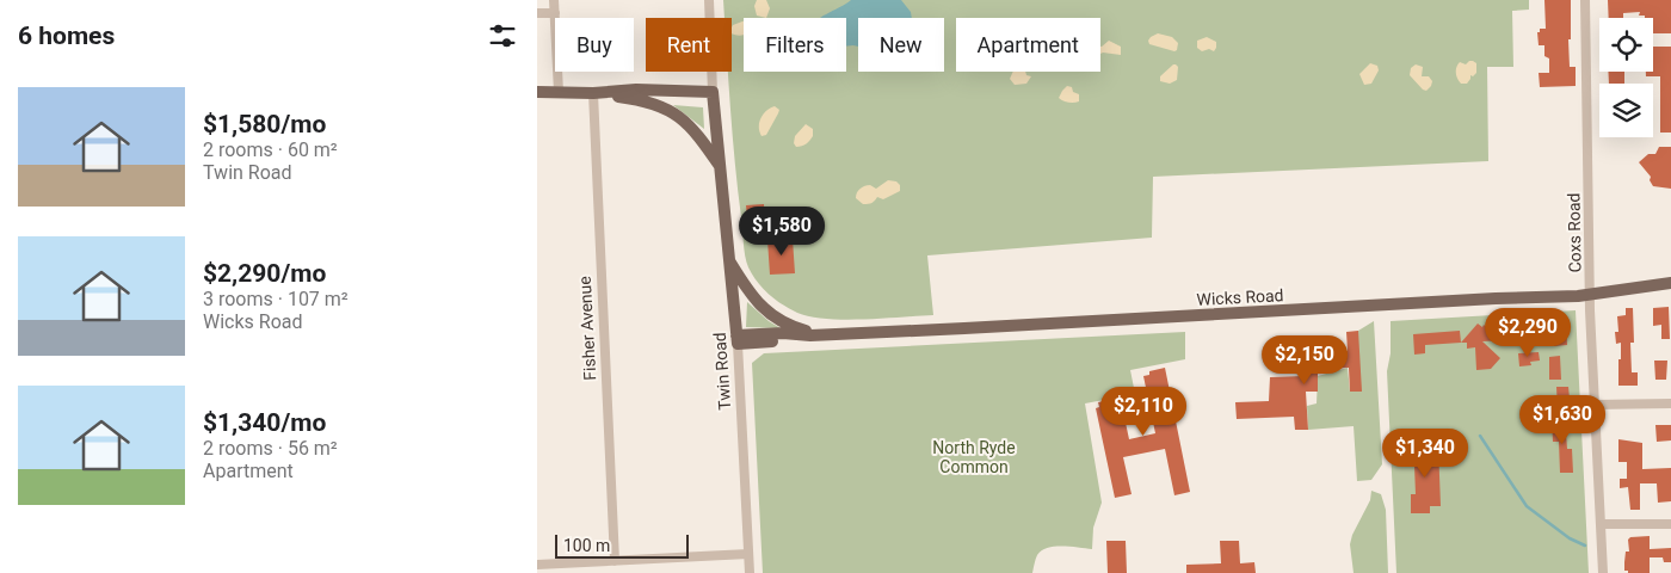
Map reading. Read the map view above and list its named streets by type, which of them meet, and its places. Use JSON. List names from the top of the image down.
{
  "streets": {
    "main road": ["Wicks Road", "Twin Road"],
    "street": ["Coxs Road", "Fisher Avenue"]
  },
  "crossings": [
    ["Coxs Road", "Wicks Road"],
    ["Wicks Road", "Twin Road"]
  ],
  "parks": ["North Ryde Common"],
  "scale_bar": "100 m",
  "page": {
    "heading": "6 homes",
    "chip": [
      "Buy",
      "Rent",
      "Filters",
      "New",
      "Apartment"
    ],
    "list": [
      {
        "name": "$1,580/mo",
        "note": "2 rooms · 60 m² · Twin Road"
      },
      {
        "name": "$2,290/mo",
        "note": "3 rooms · 107 m² · Wicks Road"
      },
      {
        "name": "$1,340/mo",
        "note": "2 rooms · 56 m² · Apartment"
      }
    ],
    "price": [
      "$1,580",
      "$2,290",
      "$2,150",
      "$2,110",
      "$1,630",
      "$1,340"
    ],
    "scale": "100 m"
  }
}
